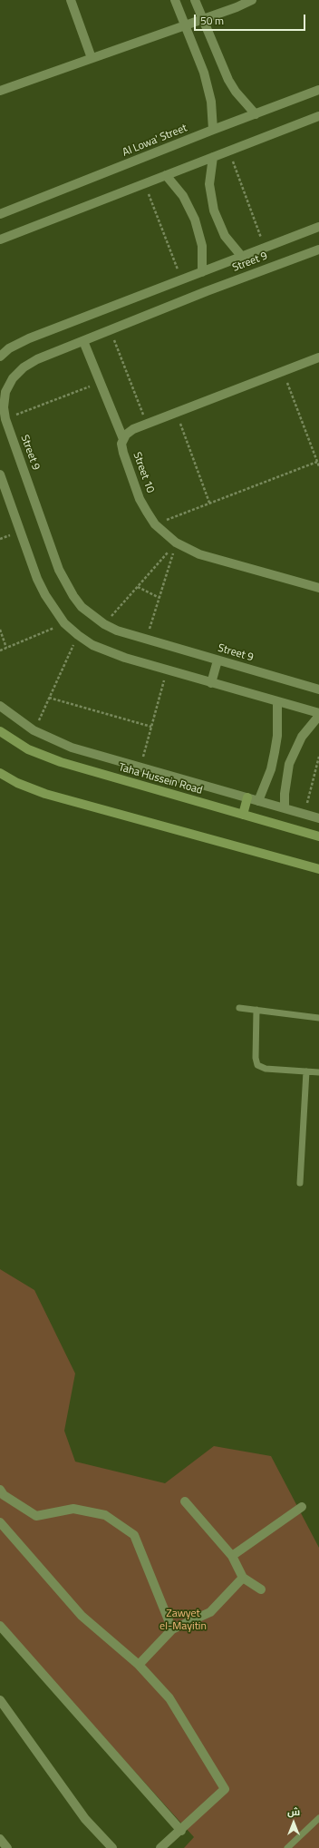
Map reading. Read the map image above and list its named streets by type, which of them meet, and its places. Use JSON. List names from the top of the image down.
{
  "streets": {
    "main road": ["Taha Hussein Road"],
    "street": ["Al Lowa' Street", "Street 9", "Street 10"]
  },
  "crossings": [
    ["Street 9", "Street 10"]
  ],
  "parks": ["Zawyet el-Mayitin"],
  "scale_bar": "50 m",
  "north": "top"
}
